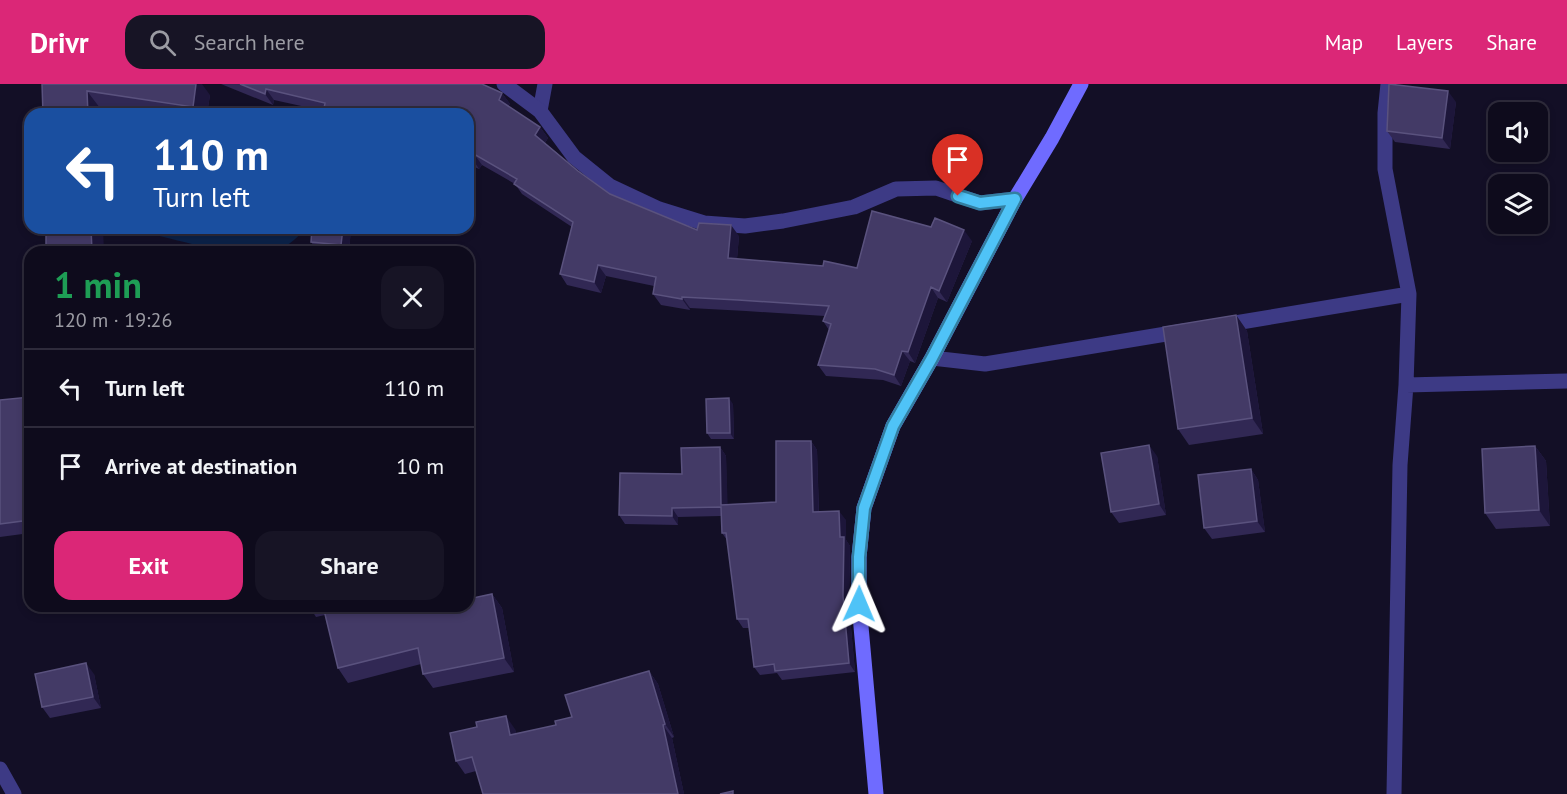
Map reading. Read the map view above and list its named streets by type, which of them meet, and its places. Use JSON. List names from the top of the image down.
{
  "page": {
    "header": "Drivr",
    "search": "Search here",
    "nav": ["Map", "Layers", "Share"],
    "turn": ["110 m", "Turn left"],
    "heading": ["1 min", "120 m · 19:26"],
    "list": [
      {
        "name": "Turn left",
        "value": "110 m"
      },
      {
        "name": "Arrive at destination",
        "value": "10 m"
      }
    ],
    "buttons": ["Exit", "Share"]
  }
}
